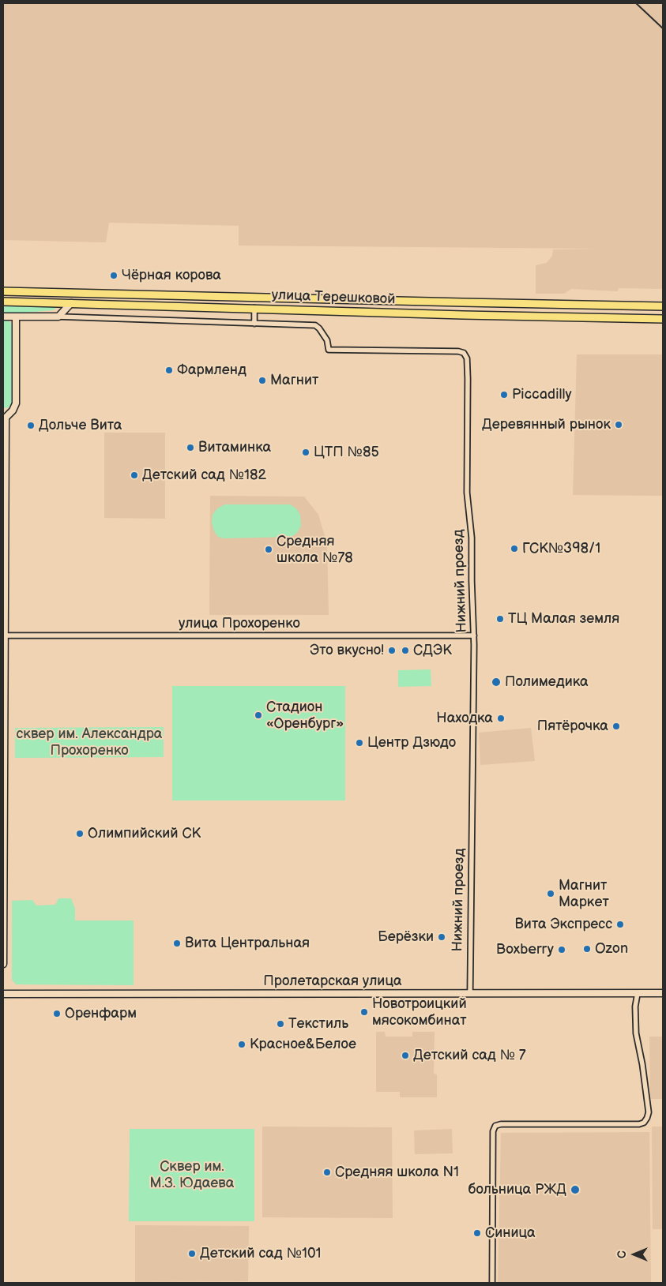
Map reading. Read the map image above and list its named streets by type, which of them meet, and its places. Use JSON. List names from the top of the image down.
{
  "streets": {
    "main road": ["улица Терешковой", "Пролетарская улица"],
    "street": ["Нижний проезд", "улица Прохоренко"]
  },
  "crossings": [
    ["Нижний проезд", "улица Прохоренко"],
    ["Нижний проезд", "Пролетарская улица"]
  ],
  "parks": ["сквер им. Александра Прохоренко", "Сквер им. М.З. Юдаева"],
  "places": [
    "Чёрная корова",
    "Фармленд",
    "Магнит",
    "Piccadilly",
    "Деревянный рынок",
    "Дольче Вита",
    "Витаминка",
    "ЦТП №85",
    "Детский сад №182",
    "ГСК№398/1",
    "Средняя школа №78",
    "ТЦ Малая земля",
    "Это вкусно!",
    "СДЭК",
    "Полимедика",
    "Стадион «Оренбург»",
    "Находка",
    "Пятёрочка",
    "Центр Дзюдо",
    "Олимпийский СК",
    "Магнит Маркет",
    "Вита Экспресс",
    "Берёзки",
    "Вита Центральная",
    "Ozon",
    "Boxberry",
    "Новотроицкий мясокомбинат",
    "Оренфарм",
    "Текстиль",
    "Красное&Белое",
    "Детский сад № 7",
    "Средняя школа N1",
    "больница РЖД",
    "Синица",
    "Детский сад №101"
  ],
  "north": "left"
}
